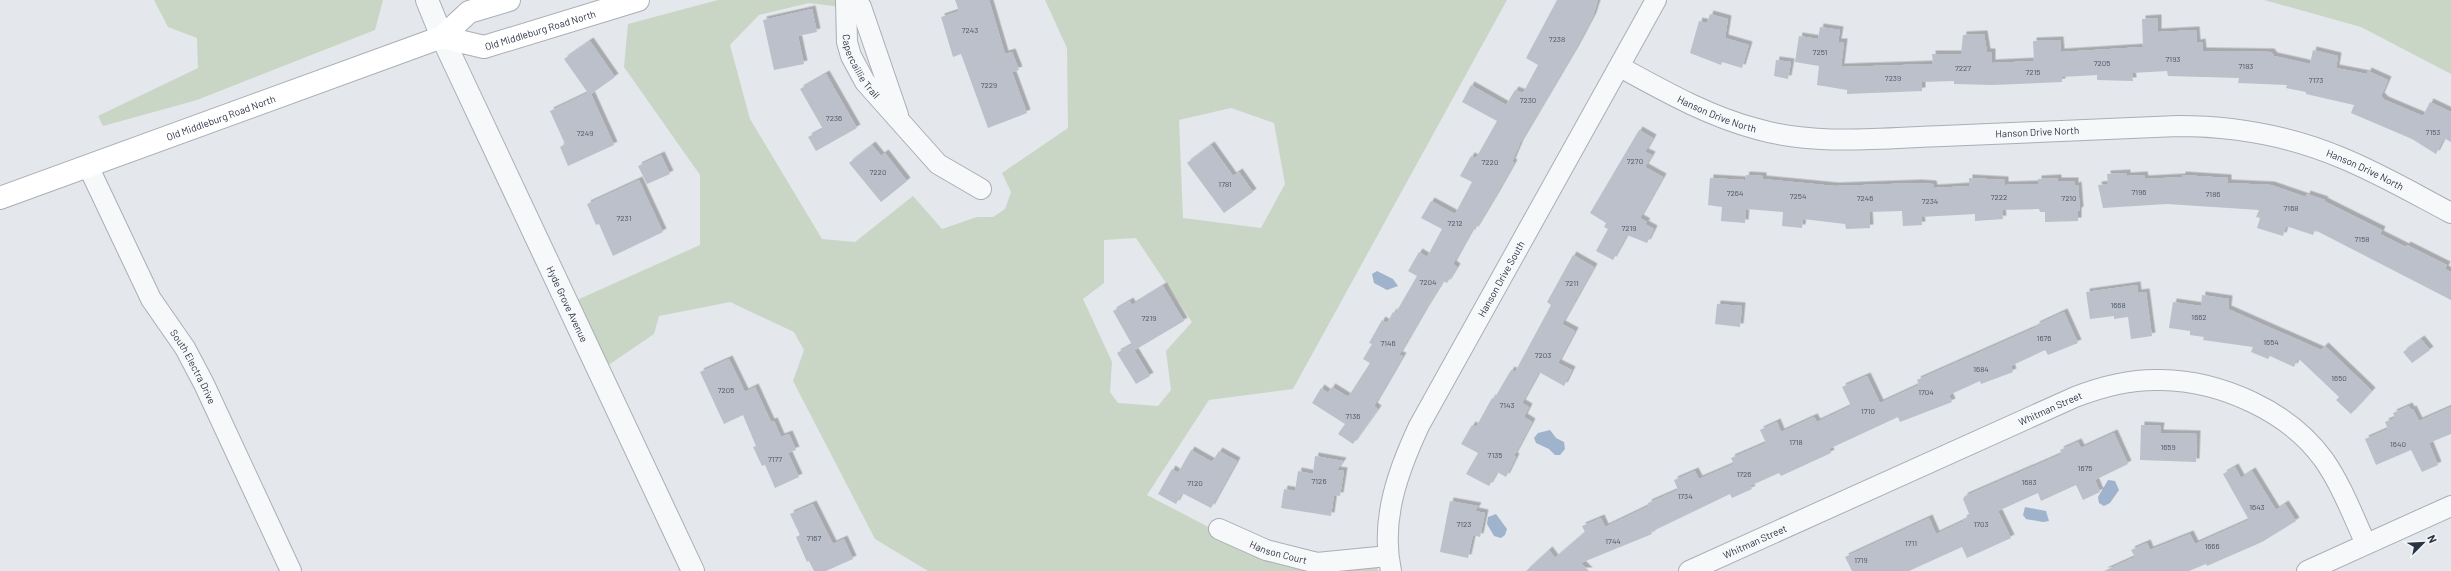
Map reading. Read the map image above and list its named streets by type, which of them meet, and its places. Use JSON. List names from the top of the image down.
{
  "streets": {
    "main road": ["Old Middleburg Road North"],
    "street": [
      "Capercaillie Trail",
      "Hanson Drive North",
      "Hanson Drive South",
      "Hyde Grove Avenue",
      "South Electra Drive",
      "Whitman Street",
      "Hanson Court"
    ]
  },
  "crossings": [
    ["Old Middleburg Road North", "Hyde Grove Avenue"],
    ["Old Middleburg Road North", "South Electra Drive"],
    ["Hanson Drive North", "Hanson Drive South"],
    ["Hanson Drive South", "Hanson Court"]
  ],
  "house_numbers": [
    "7243",
    "7238",
    "7251",
    "7193",
    "7205",
    "7183",
    "7227",
    "7215",
    "7239",
    "7173",
    "7229",
    "7230",
    "7236",
    "7153",
    "7249",
    "7270",
    "7220",
    "7220",
    "1781",
    "7196",
    "7264",
    "7186",
    "7254",
    "7222",
    "7246",
    "7210",
    "7234",
    "7168",
    "7231",
    "7212",
    "7219",
    "7158",
    "7204",
    "7211",
    "1668",
    "1662",
    "7219",
    "1676",
    "1654",
    "7146",
    "7203",
    "1684",
    "1650",
    "7205",
    "1704",
    "7143",
    "1710",
    "7136",
    "1718",
    "1640",
    "1659",
    "7135",
    "7177",
    "1675",
    "1726",
    "7126",
    "1683",
    "7120",
    "1734",
    "1643",
    "7123",
    "1703",
    "7167",
    "1744",
    "1711",
    "1666",
    "1719"
  ],
  "north": "top right"
}
